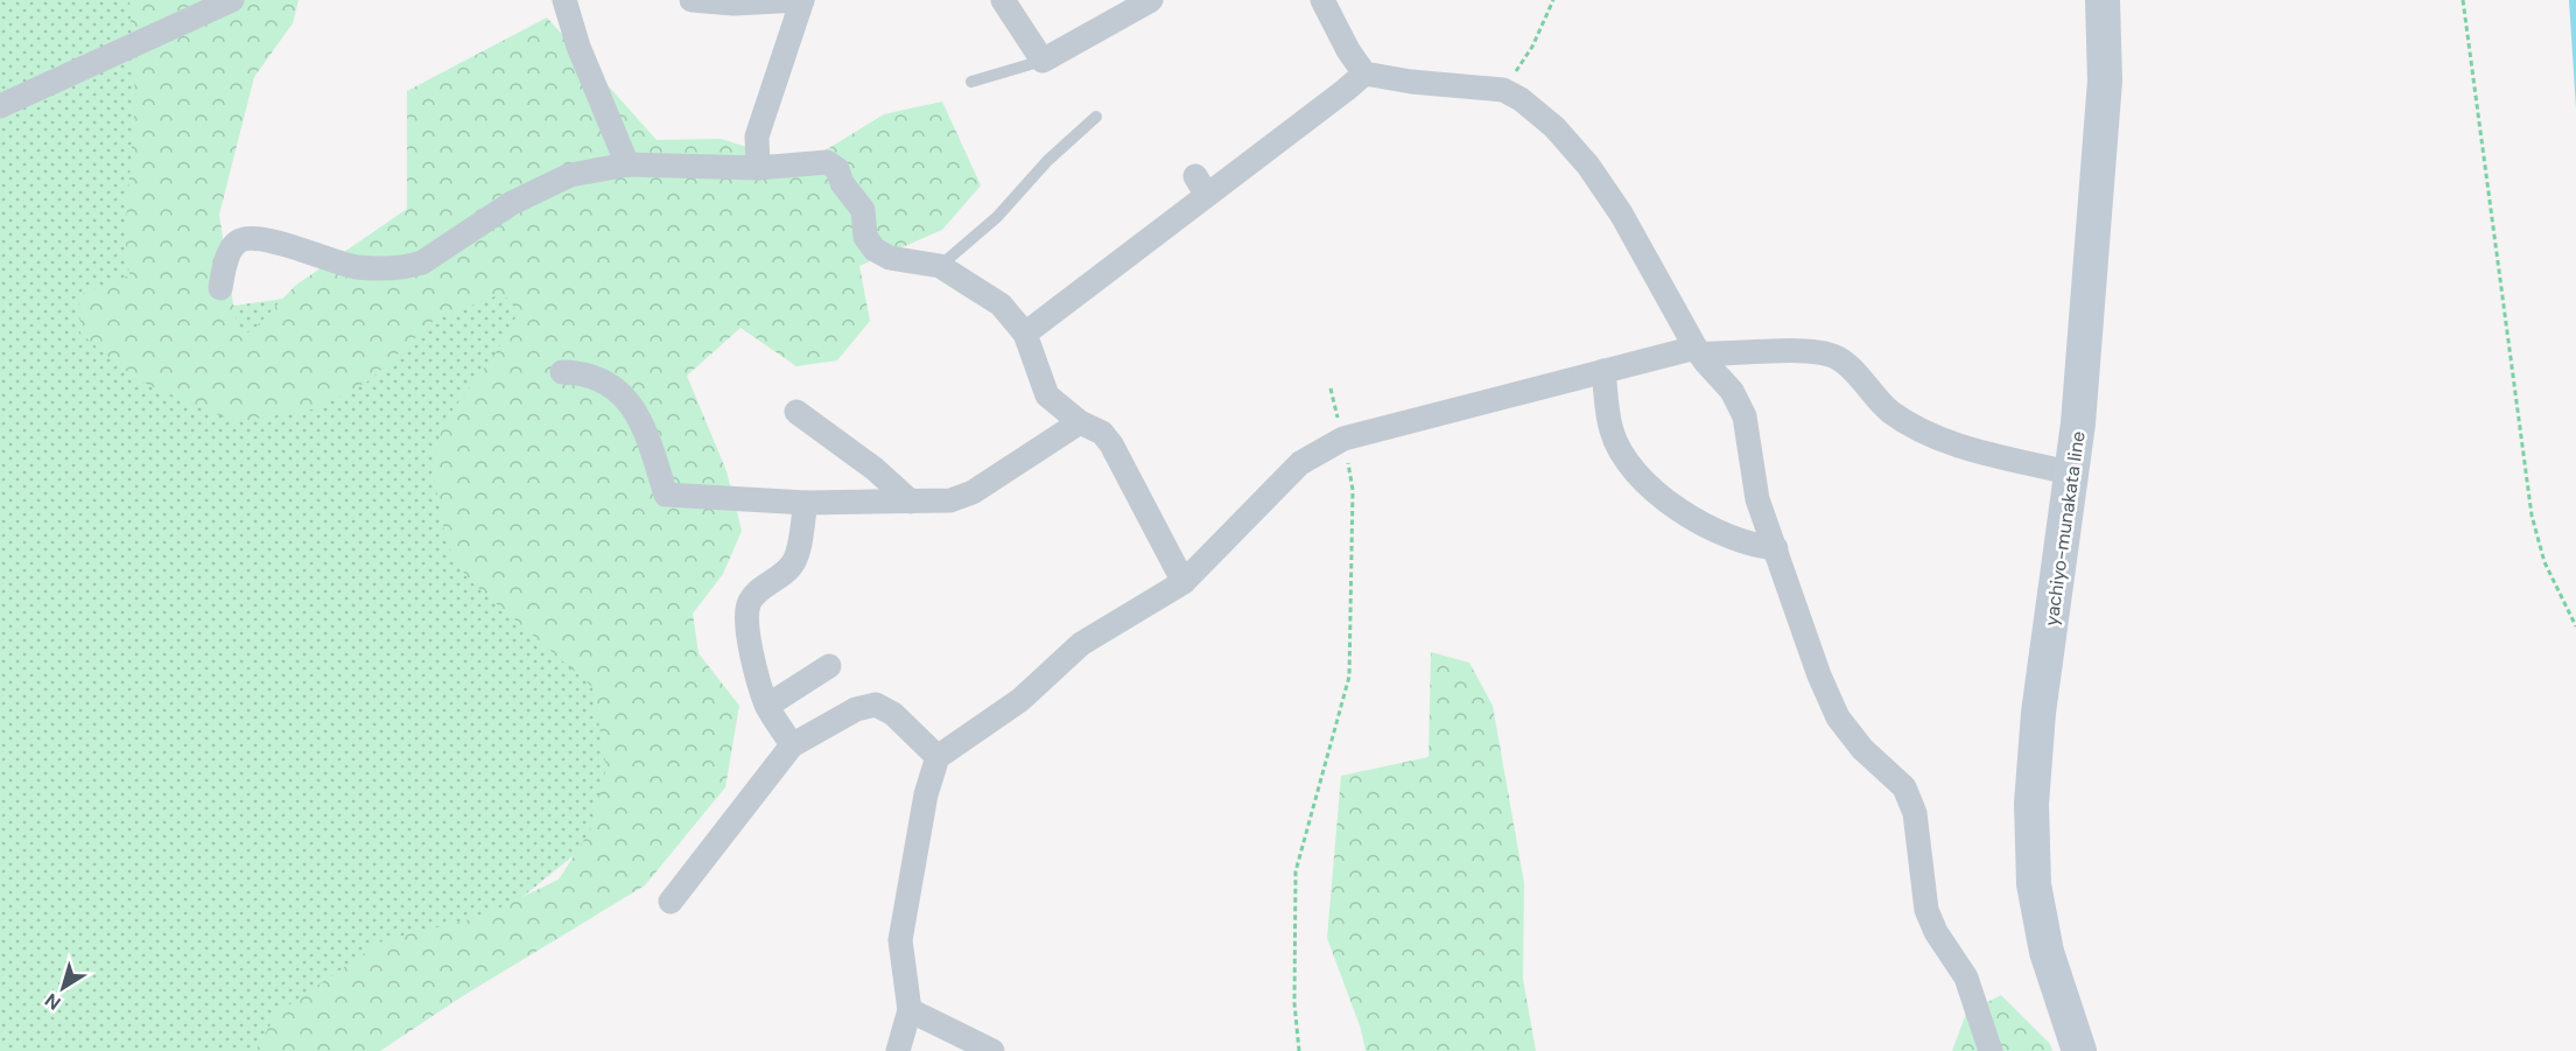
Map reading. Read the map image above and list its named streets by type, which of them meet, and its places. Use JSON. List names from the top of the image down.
{
  "streets": {
    "main road": ["yachiyo-munakata line"]
  },
  "north": "bottom left"
}
